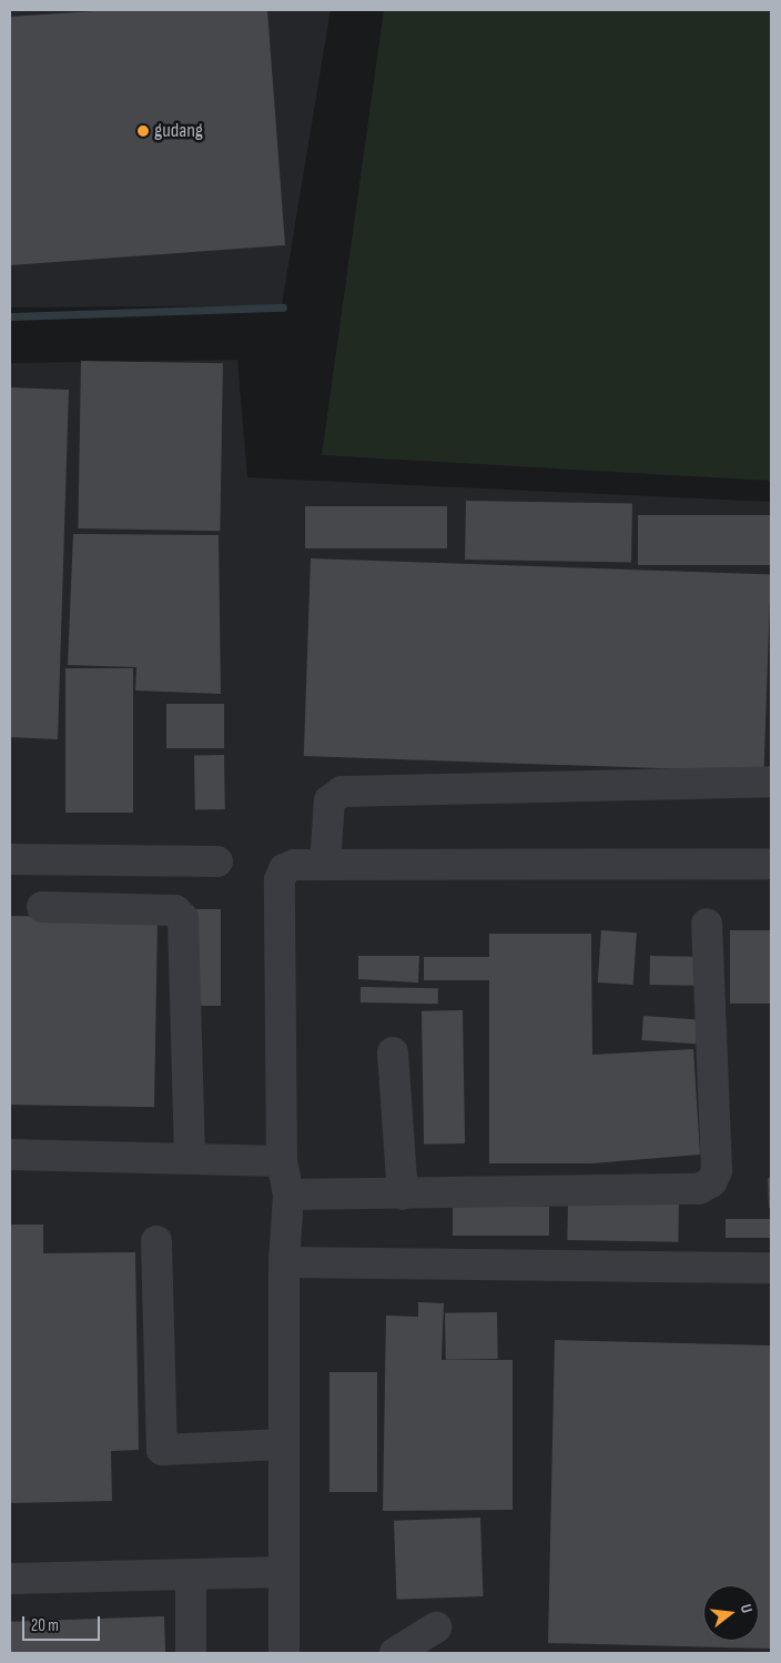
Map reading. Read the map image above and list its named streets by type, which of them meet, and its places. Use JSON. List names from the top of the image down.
{
  "places": ["gudang"],
  "scale_bar": "20 m",
  "north": "right"
}
